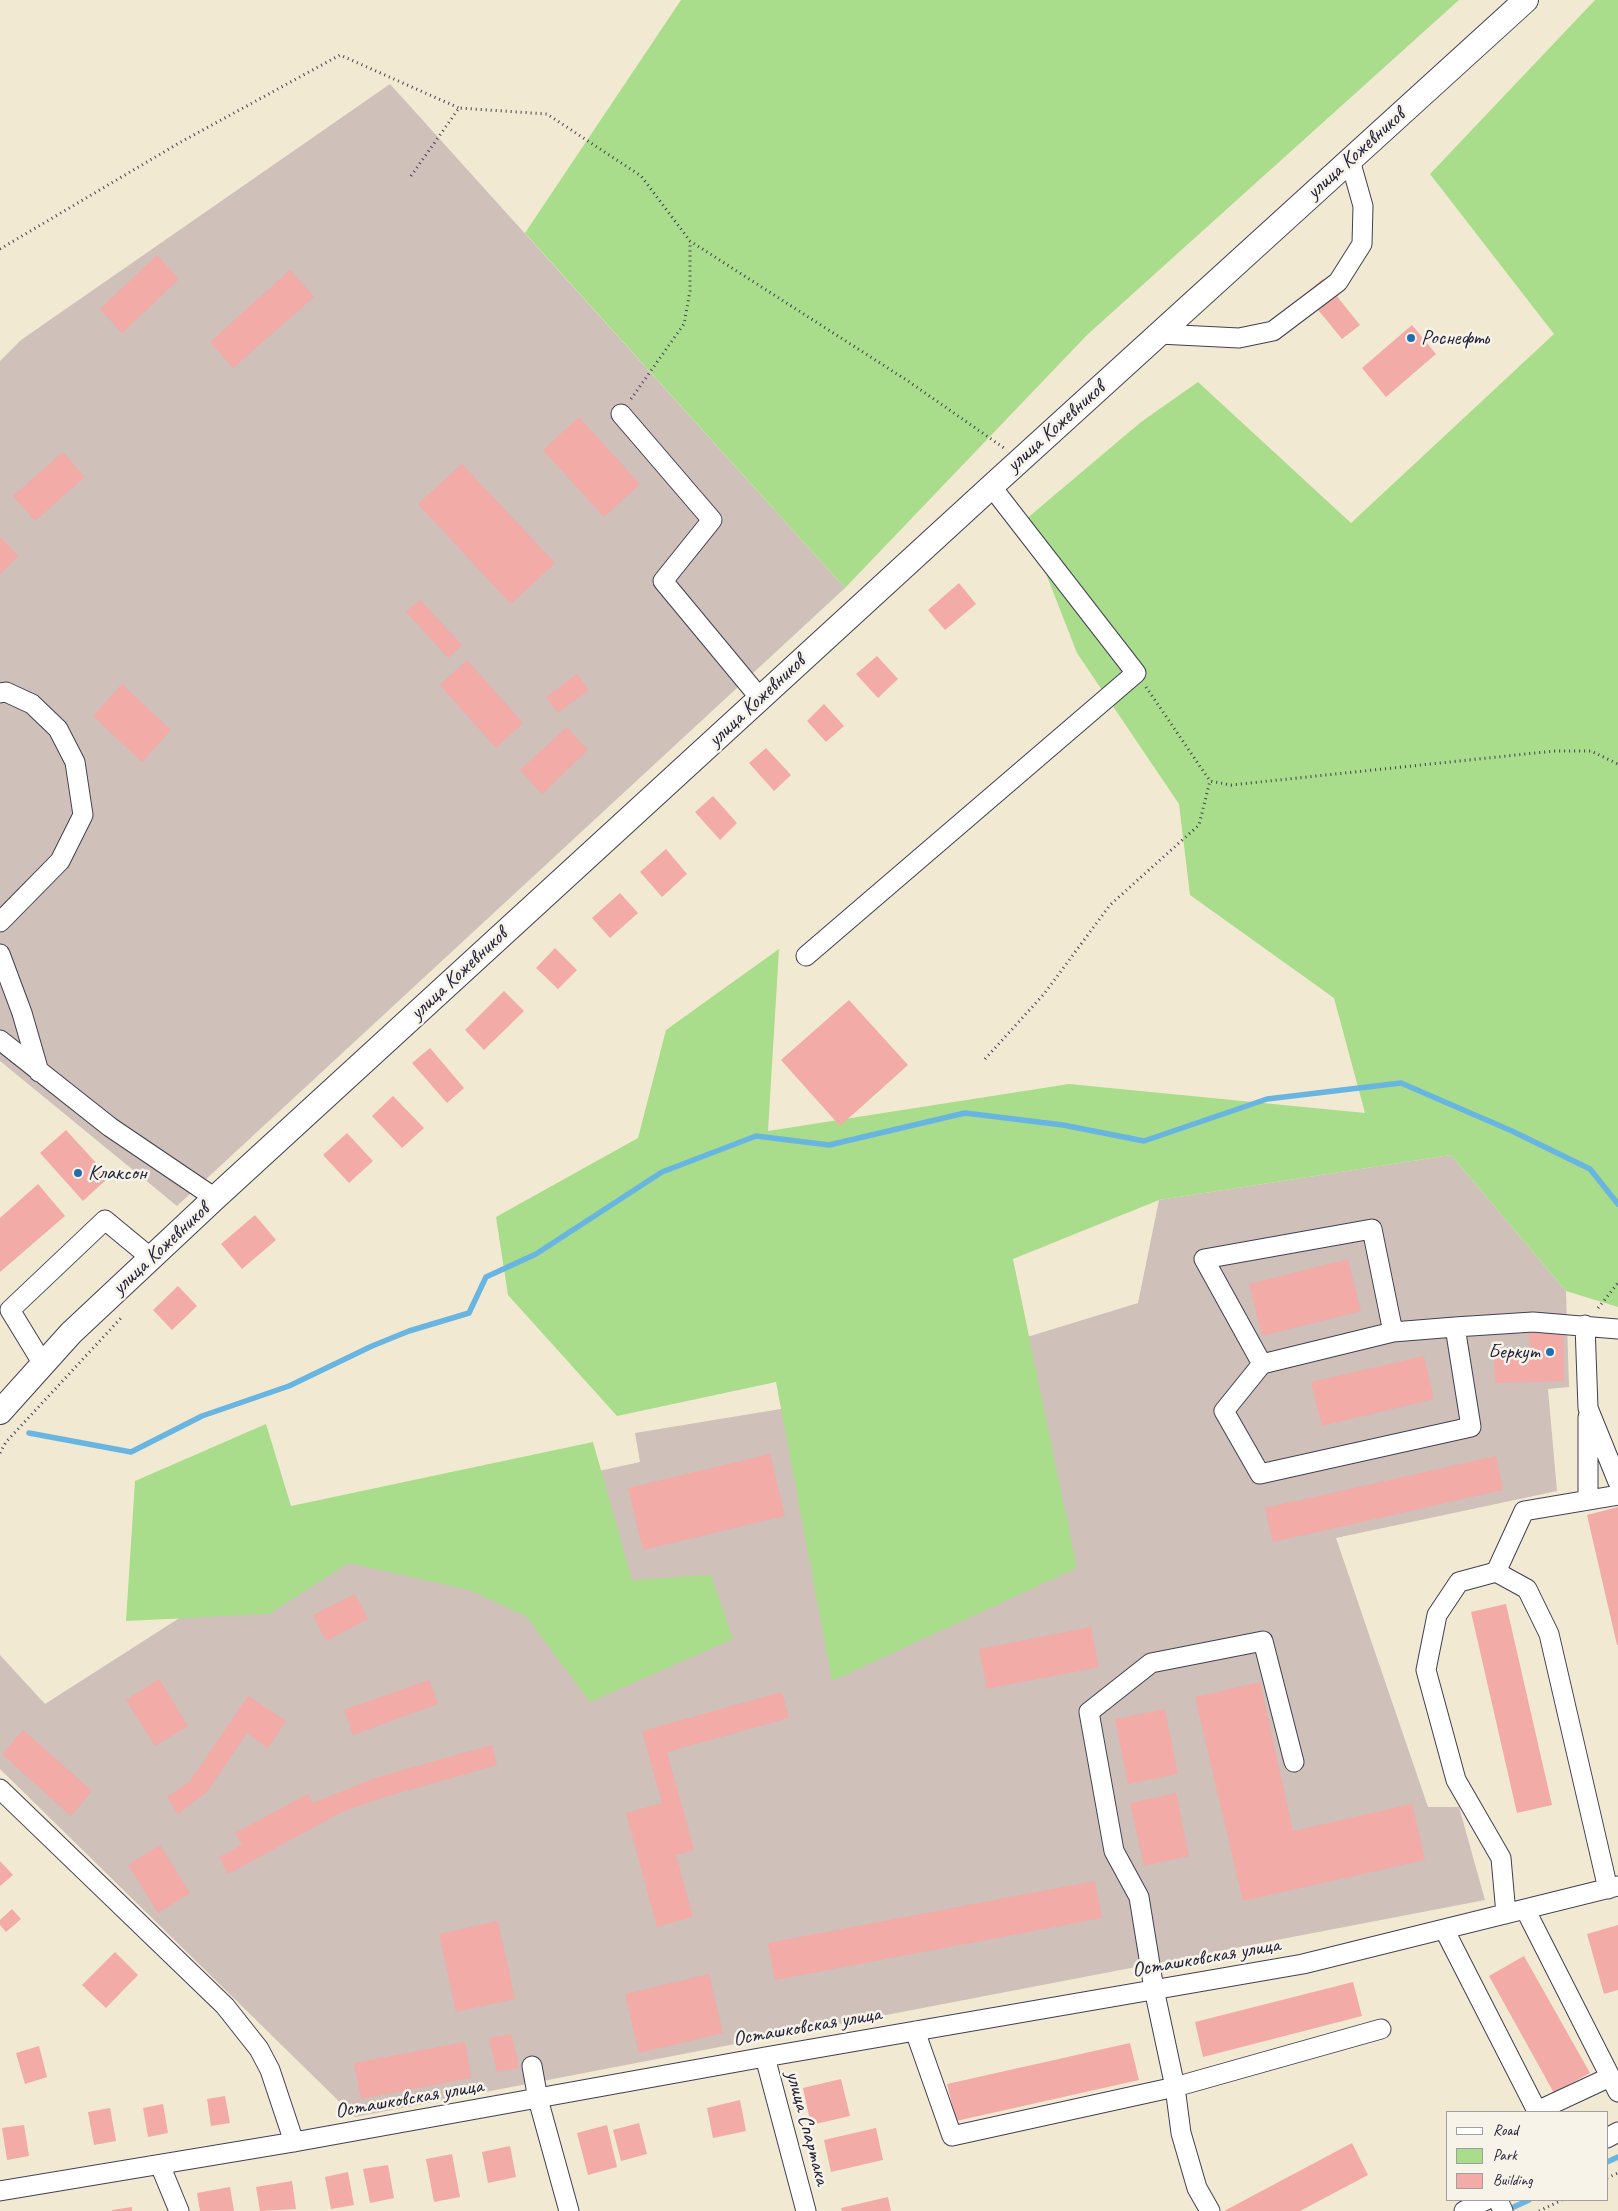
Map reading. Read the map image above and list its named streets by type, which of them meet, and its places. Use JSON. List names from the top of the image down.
{
  "streets": {
    "main road": ["улица Кожевников"],
    "street": ["Осташковская улица", "улица Спартака"]
  },
  "crossings": [
    ["Осташковская улица", "улица Спартака"]
  ],
  "places": ["Роснефть", "Клаксон", "Беркут"],
  "legend": ["Road", "Park", "Building"]
}
